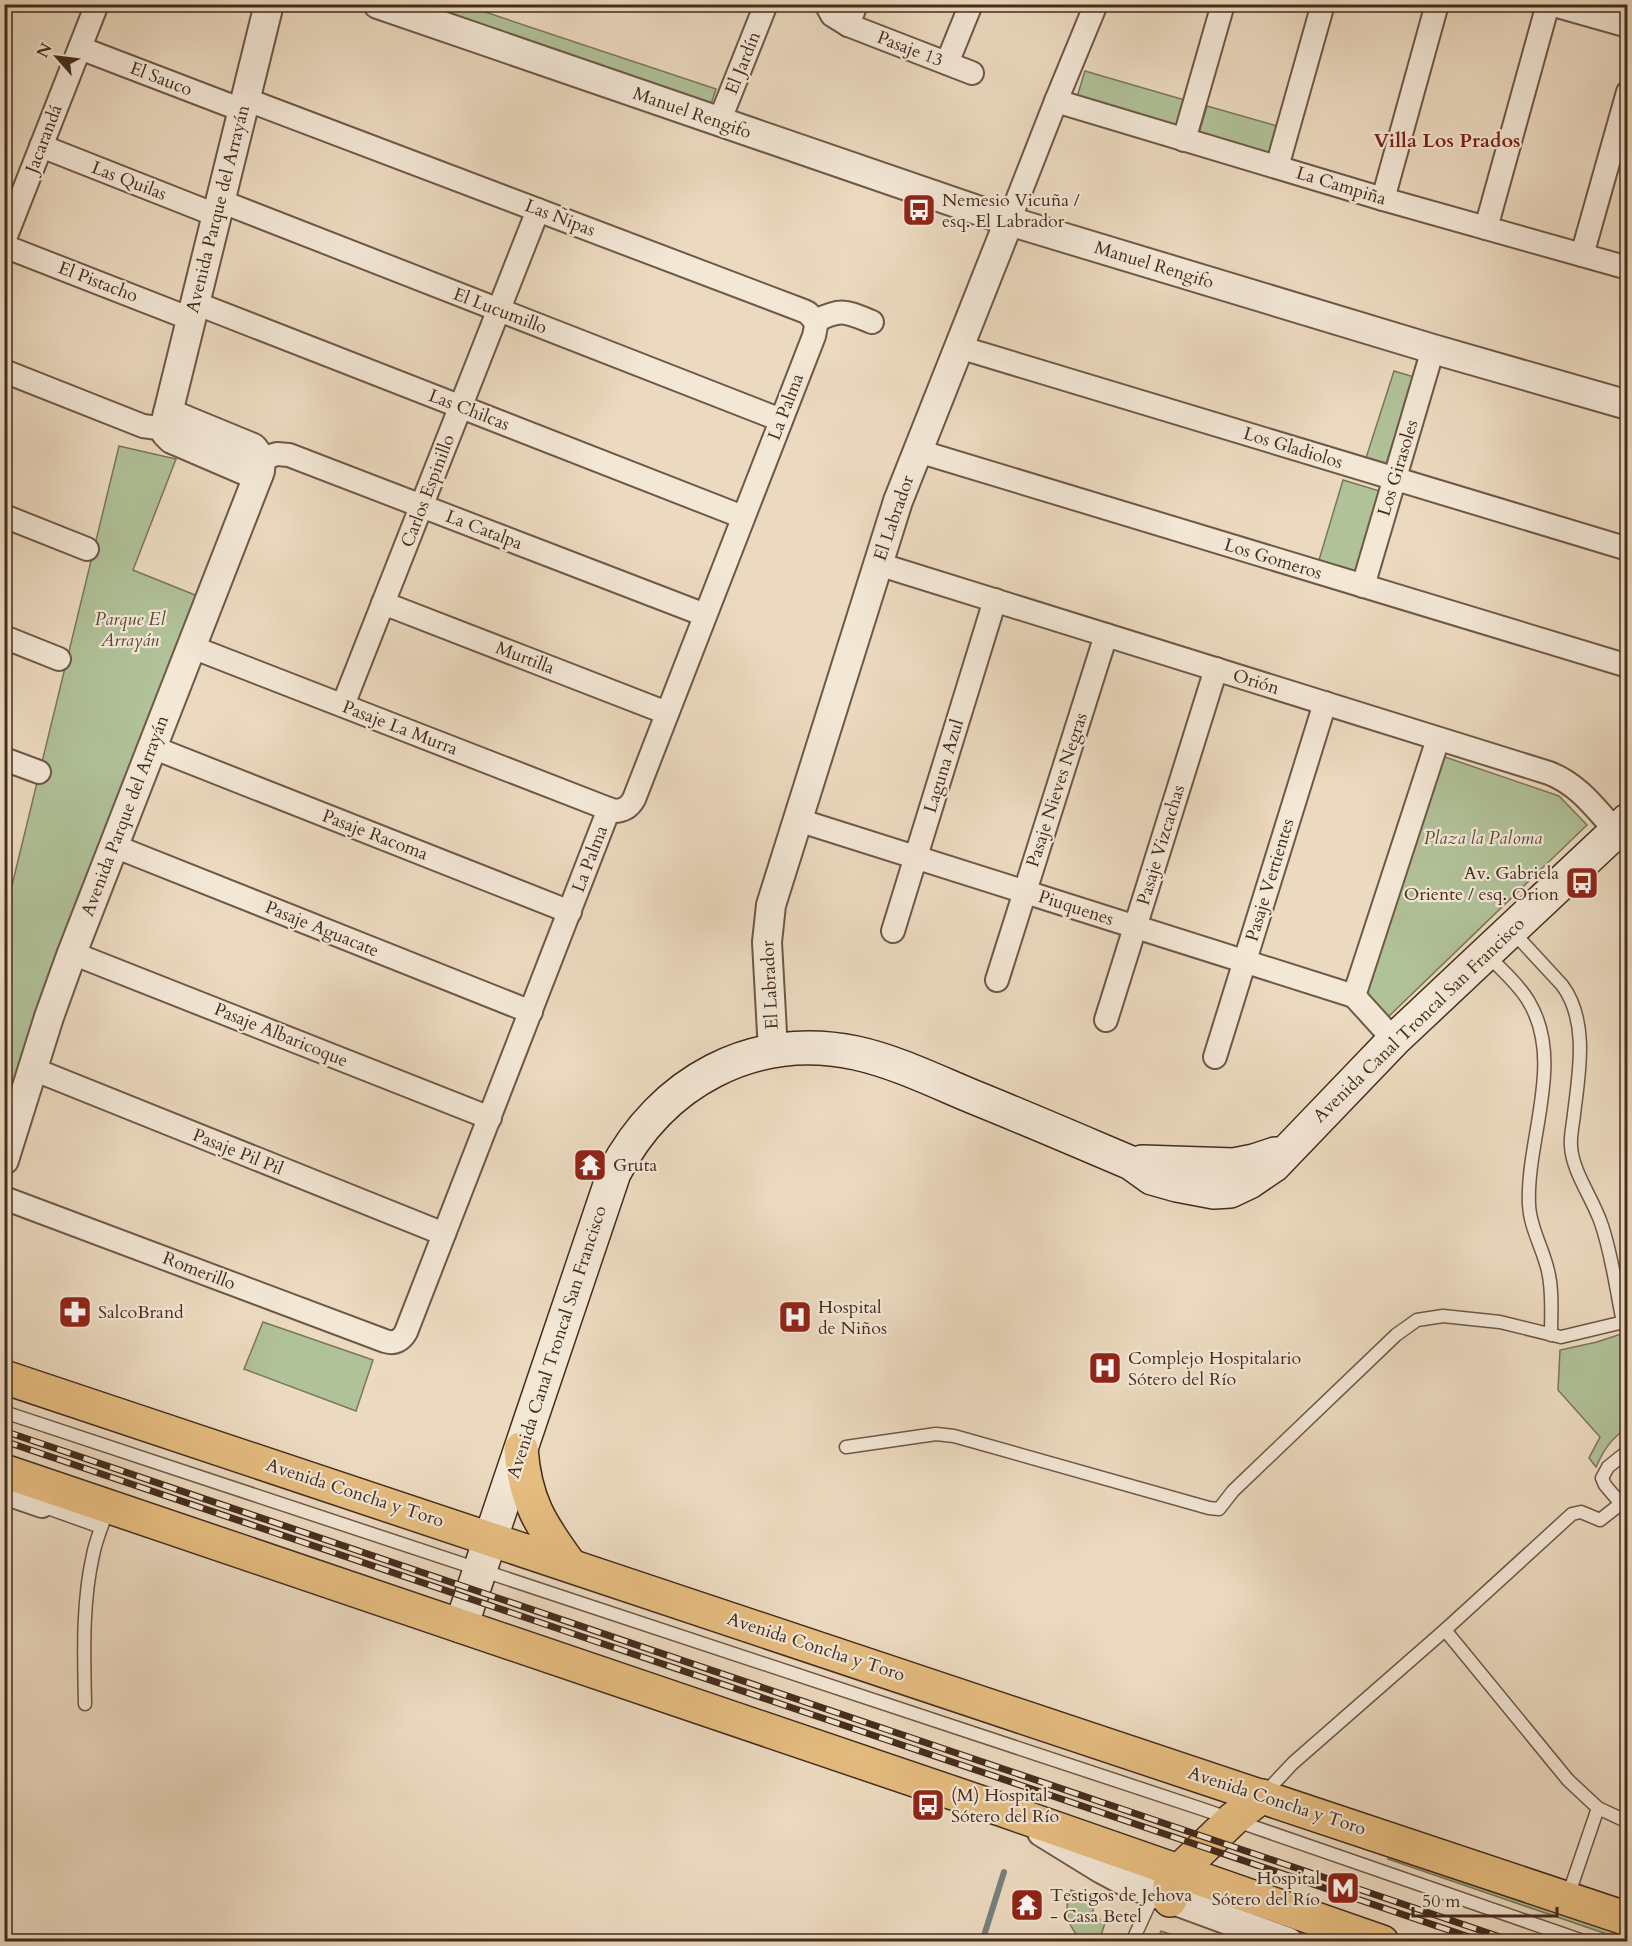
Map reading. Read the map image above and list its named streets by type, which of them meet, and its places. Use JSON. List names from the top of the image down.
{
  "streets": {
    "main road": ["Avenida Canal Troncal San Francisco", "Avenida Concha y Toro"],
    "street": [
      "Pasaje 13",
      "El Jardín",
      "El Sauco",
      "Manuel Rengifo",
      "Jacarandá",
      "Las Quilas",
      "La Campiña",
      "Avenida Parque del Arrayán",
      "Las Ñipas",
      "El Pistacho",
      "El Lucumillo",
      "La Palma",
      "Las Chilcas",
      "Los Gladiolos",
      "Los Girasoles",
      "Carlos Espinillo",
      "El Labrador",
      "La Catalpa",
      "Los Gomeros",
      "Murtilla",
      "Orión",
      "Pasaje La Murra",
      "Laguna Azul",
      "Pasaje Nieves Negras",
      "Pasaje Racoma",
      "Pasaje Vizcachas",
      "Pasaje Vertientes",
      "Piuquenes",
      "Pasaje Aguacate",
      "Pasaje Albaricoque",
      "Pasaje Pil Pil",
      "Romerillo"
    ]
  },
  "crossings": [
    ["El Jardín", "Manuel Rengifo"],
    ["El Sauco", "Jacarandá"],
    ["El Sauco", "Avenida Parque del Arrayán"],
    ["El Sauco", "Las Ñipas"],
    ["Manuel Rengifo", "Los Girasoles"],
    ["Manuel Rengifo", "El Labrador"],
    ["Jacarandá", "Las Quilas"],
    ["Las Quilas", "Avenida Parque del Arrayán"],
    ["Las Quilas", "El Lucumillo"],
    ["La Campiña", "El Labrador"],
    ["Avenida Parque del Arrayán", "Las Ñipas"],
    ["Avenida Parque del Arrayán", "El Pistacho"],
    ["Avenida Parque del Arrayán", "El Lucumillo"],
    ["Avenida Parque del Arrayán", "Las Chilcas"],
    ["Avenida Parque del Arrayán", "La Catalpa"],
    ["Avenida Parque del Arrayán", "Pasaje La Murra"],
    ["Avenida Parque del Arrayán", "Pasaje Racoma"],
    ["Avenida Parque del Arrayán", "Pasaje Aguacate"],
    ["Avenida Parque del Arrayán", "Pasaje Albaricoque"],
    ["Avenida Parque del Arrayán", "Pasaje Pil Pil"],
    ["Las Ñipas", "La Palma"],
    ["Las Ñipas", "Carlos Espinillo"],
    ["El Pistacho", "Las Chilcas"],
    ["El Lucumillo", "La Palma"],
    ["El Lucumillo", "Carlos Espinillo"],
    ["La Palma", "Las Chilcas"],
    ["La Palma", "La Catalpa"],
    ["La Palma", "Murtilla"],
    ["La Palma", "Pasaje La Murra"],
    ["La Palma", "Pasaje Racoma"],
    ["La Palma", "Pasaje Aguacate"],
    ["La Palma", "Pasaje Albaricoque"],
    ["La Palma", "Pasaje Pil Pil"],
    ["La Palma", "Romerillo"],
    ["Las Chilcas", "Carlos Espinillo"],
    ["Los Gladiolos", "Los Girasoles"],
    ["Los Gladiolos", "El Labrador"],
    ["Los Girasoles", "Los Gomeros"],
    ["Carlos Espinillo", "La Catalpa"],
    ["Carlos Espinillo", "Murtilla"],
    ["Carlos Espinillo", "Pasaje La Murra"],
    ["El Labrador", "Los Gomeros"],
    ["El Labrador", "Orión"],
    ["El Labrador", "Piuquenes"],
    ["El Labrador", "Avenida Canal Troncal San Francisco"],
    ["Orión", "Laguna Azul"],
    ["Orión", "Pasaje Nieves Negras"],
    ["Orión", "Pasaje Vizcachas"],
    ["Orión", "Pasaje Vertientes"],
    ["Orión", "Avenida Canal Troncal San Francisco"],
    ["Laguna Azul", "Piuquenes"],
    ["Pasaje Nieves Negras", "Piuquenes"],
    ["Pasaje Vizcachas", "Piuquenes"],
    ["Pasaje Vertientes", "Piuquenes"],
    ["Avenida Canal Troncal San Francisco", "Avenida Concha y Toro"]
  ],
  "districts": ["Villa Los Prados"],
  "parks": ["Parque El Arrayán", "Plaza la Paloma"],
  "places": {
    "bus stop": ["Nemesio Vicuña / esq. El Labrador", "Av. Gabriela Oriente / esq. Orion", "(M) Hospital Sótero del Río"],
    "temple": ["Gruta", "Testigos de Jehova - Casa Betel"],
    "pharmacy": ["SalcoBrand"],
    "hospital": ["Hospital de Niños", "Complejo Hospitalario Sótero del Río"],
    "metro station": ["Hospital Sótero del Río"]
  },
  "scale_bar": "50 m",
  "north": "top left"
}
